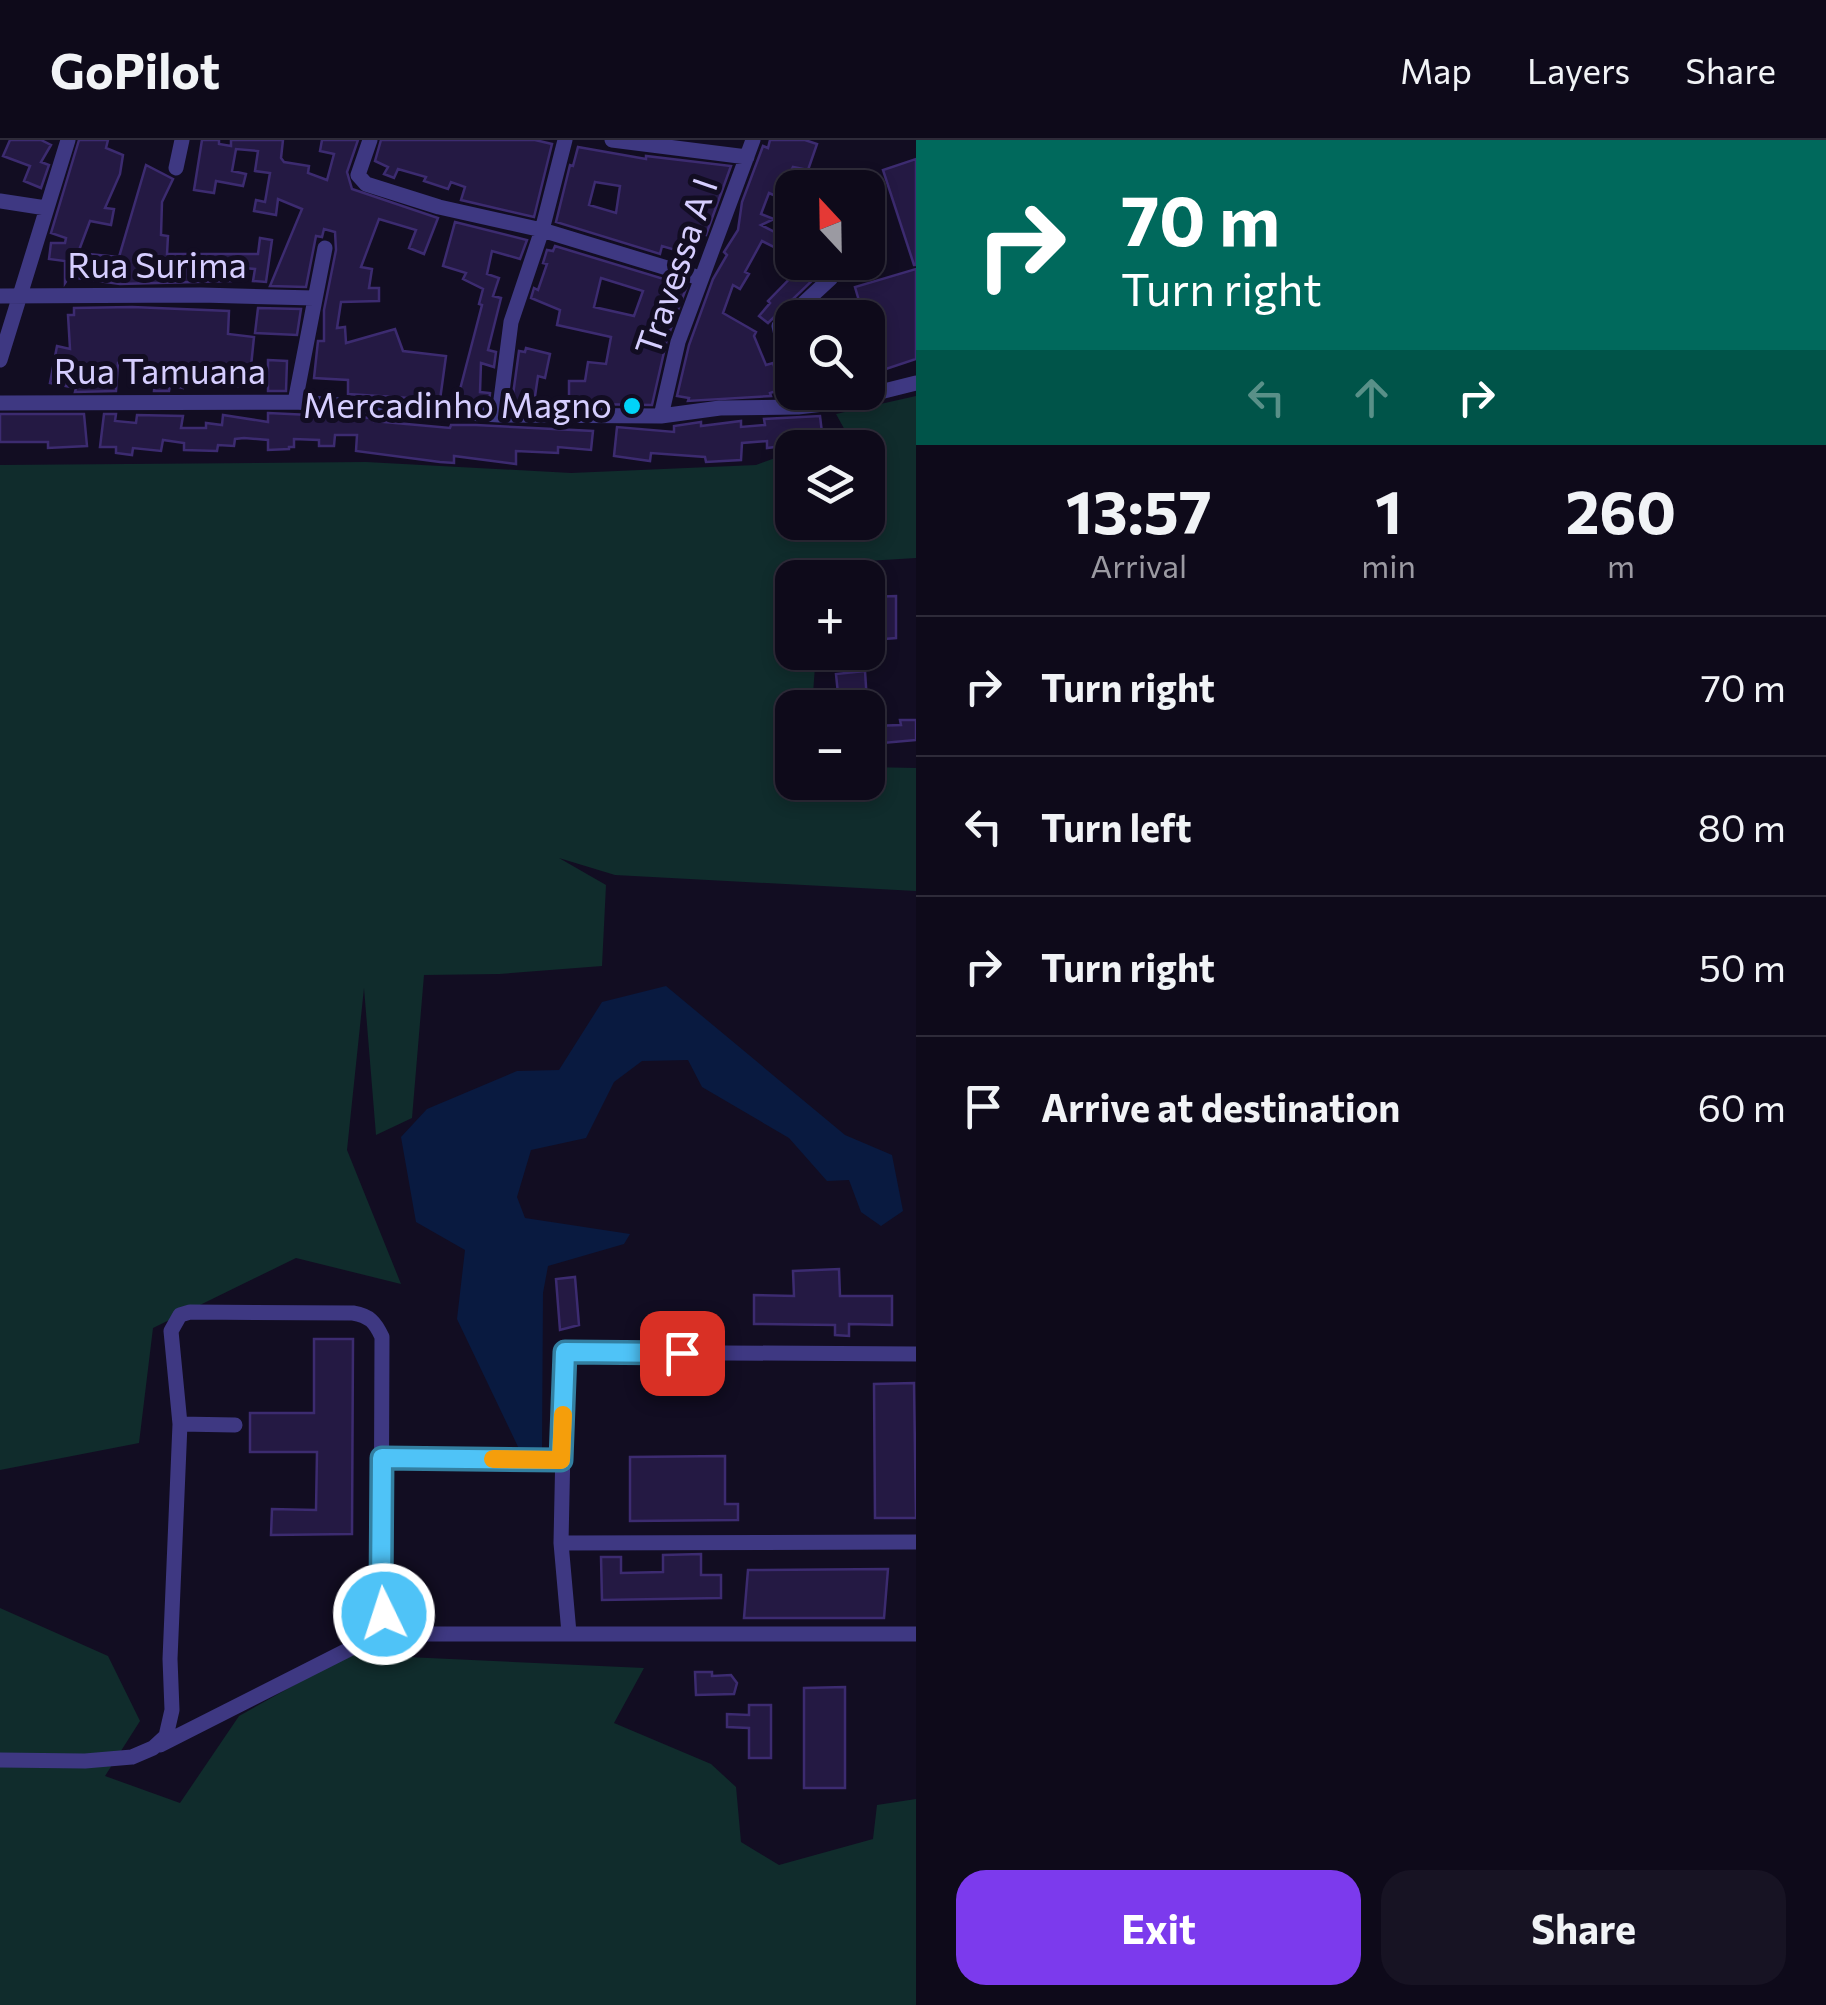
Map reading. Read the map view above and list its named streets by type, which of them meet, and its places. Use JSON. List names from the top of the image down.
{
  "streets": {
    "street": ["Rua Surima", "Travessa A I", "Rua Tamuana"]
  },
  "crossings": [
    ["Travessa A I", "Rua Tamuana"]
  ],
  "places": ["Mercadinho Magno"],
  "north": "top",
  "page": {
    "header": "GoPilot",
    "nav": ["Map", "Layers", "Share"],
    "turn": ["70 m", "Turn right"],
    "map_buttons": ["+", "−"],
    "eta": [
      "13:57",
      "Arrival",
      "1",
      "min",
      "260",
      "m"
    ],
    "list": [
      {
        "name": "Turn right",
        "value": "70 m"
      },
      {
        "name": "Turn left",
        "value": "80 m"
      },
      {
        "name": "Turn right",
        "value": "50 m"
      },
      {
        "name": "Arrive at destination",
        "value": "60 m"
      }
    ],
    "buttons": ["Exit", "Share"]
  }
}
